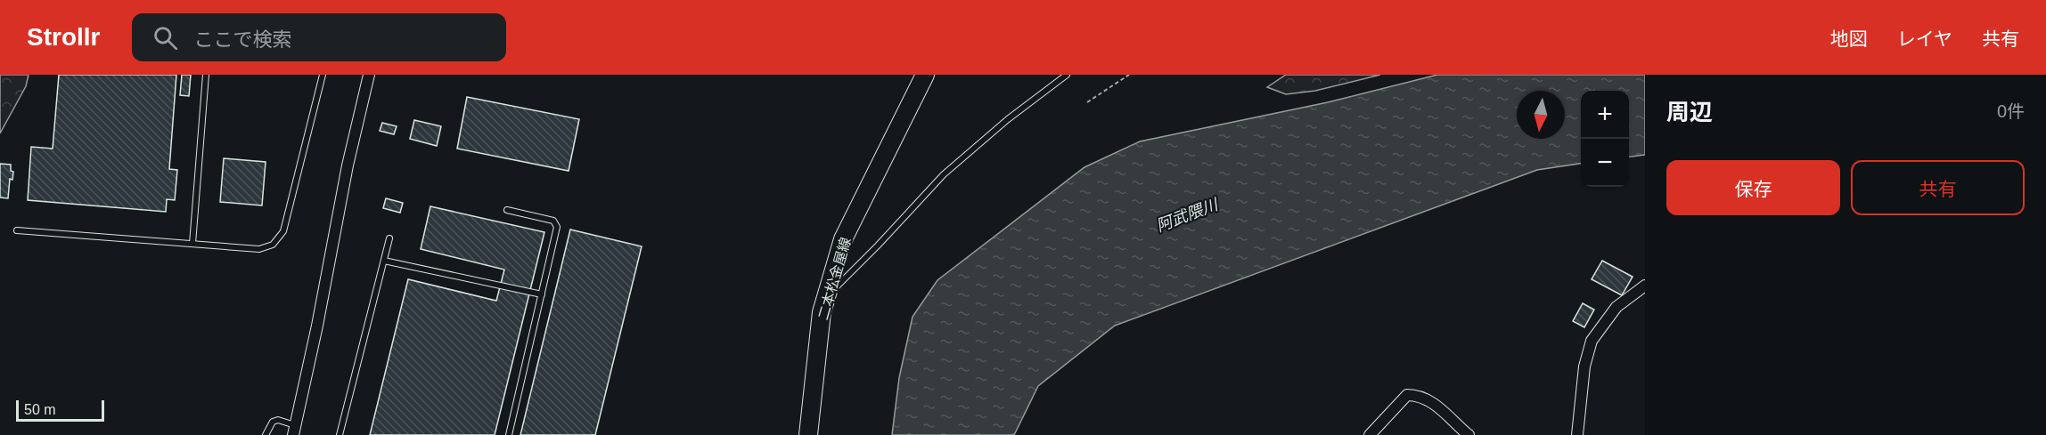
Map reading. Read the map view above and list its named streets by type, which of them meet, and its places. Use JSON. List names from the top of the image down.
{
  "streets": {
    "main road": ["二本松金屋線"]
  },
  "water": ["阿武隈川"],
  "scale_bar": "50 m",
  "north": "bottom",
  "page": {
    "header": "Strollr",
    "search": "ここで検索",
    "nav": ["地図", "レイヤ", "共有"],
    "heading": ["周辺", "0件"],
    "map_buttons": ["+", "−"],
    "buttons": ["保存", "共有"],
    "scale": "50 m"
  }
}
